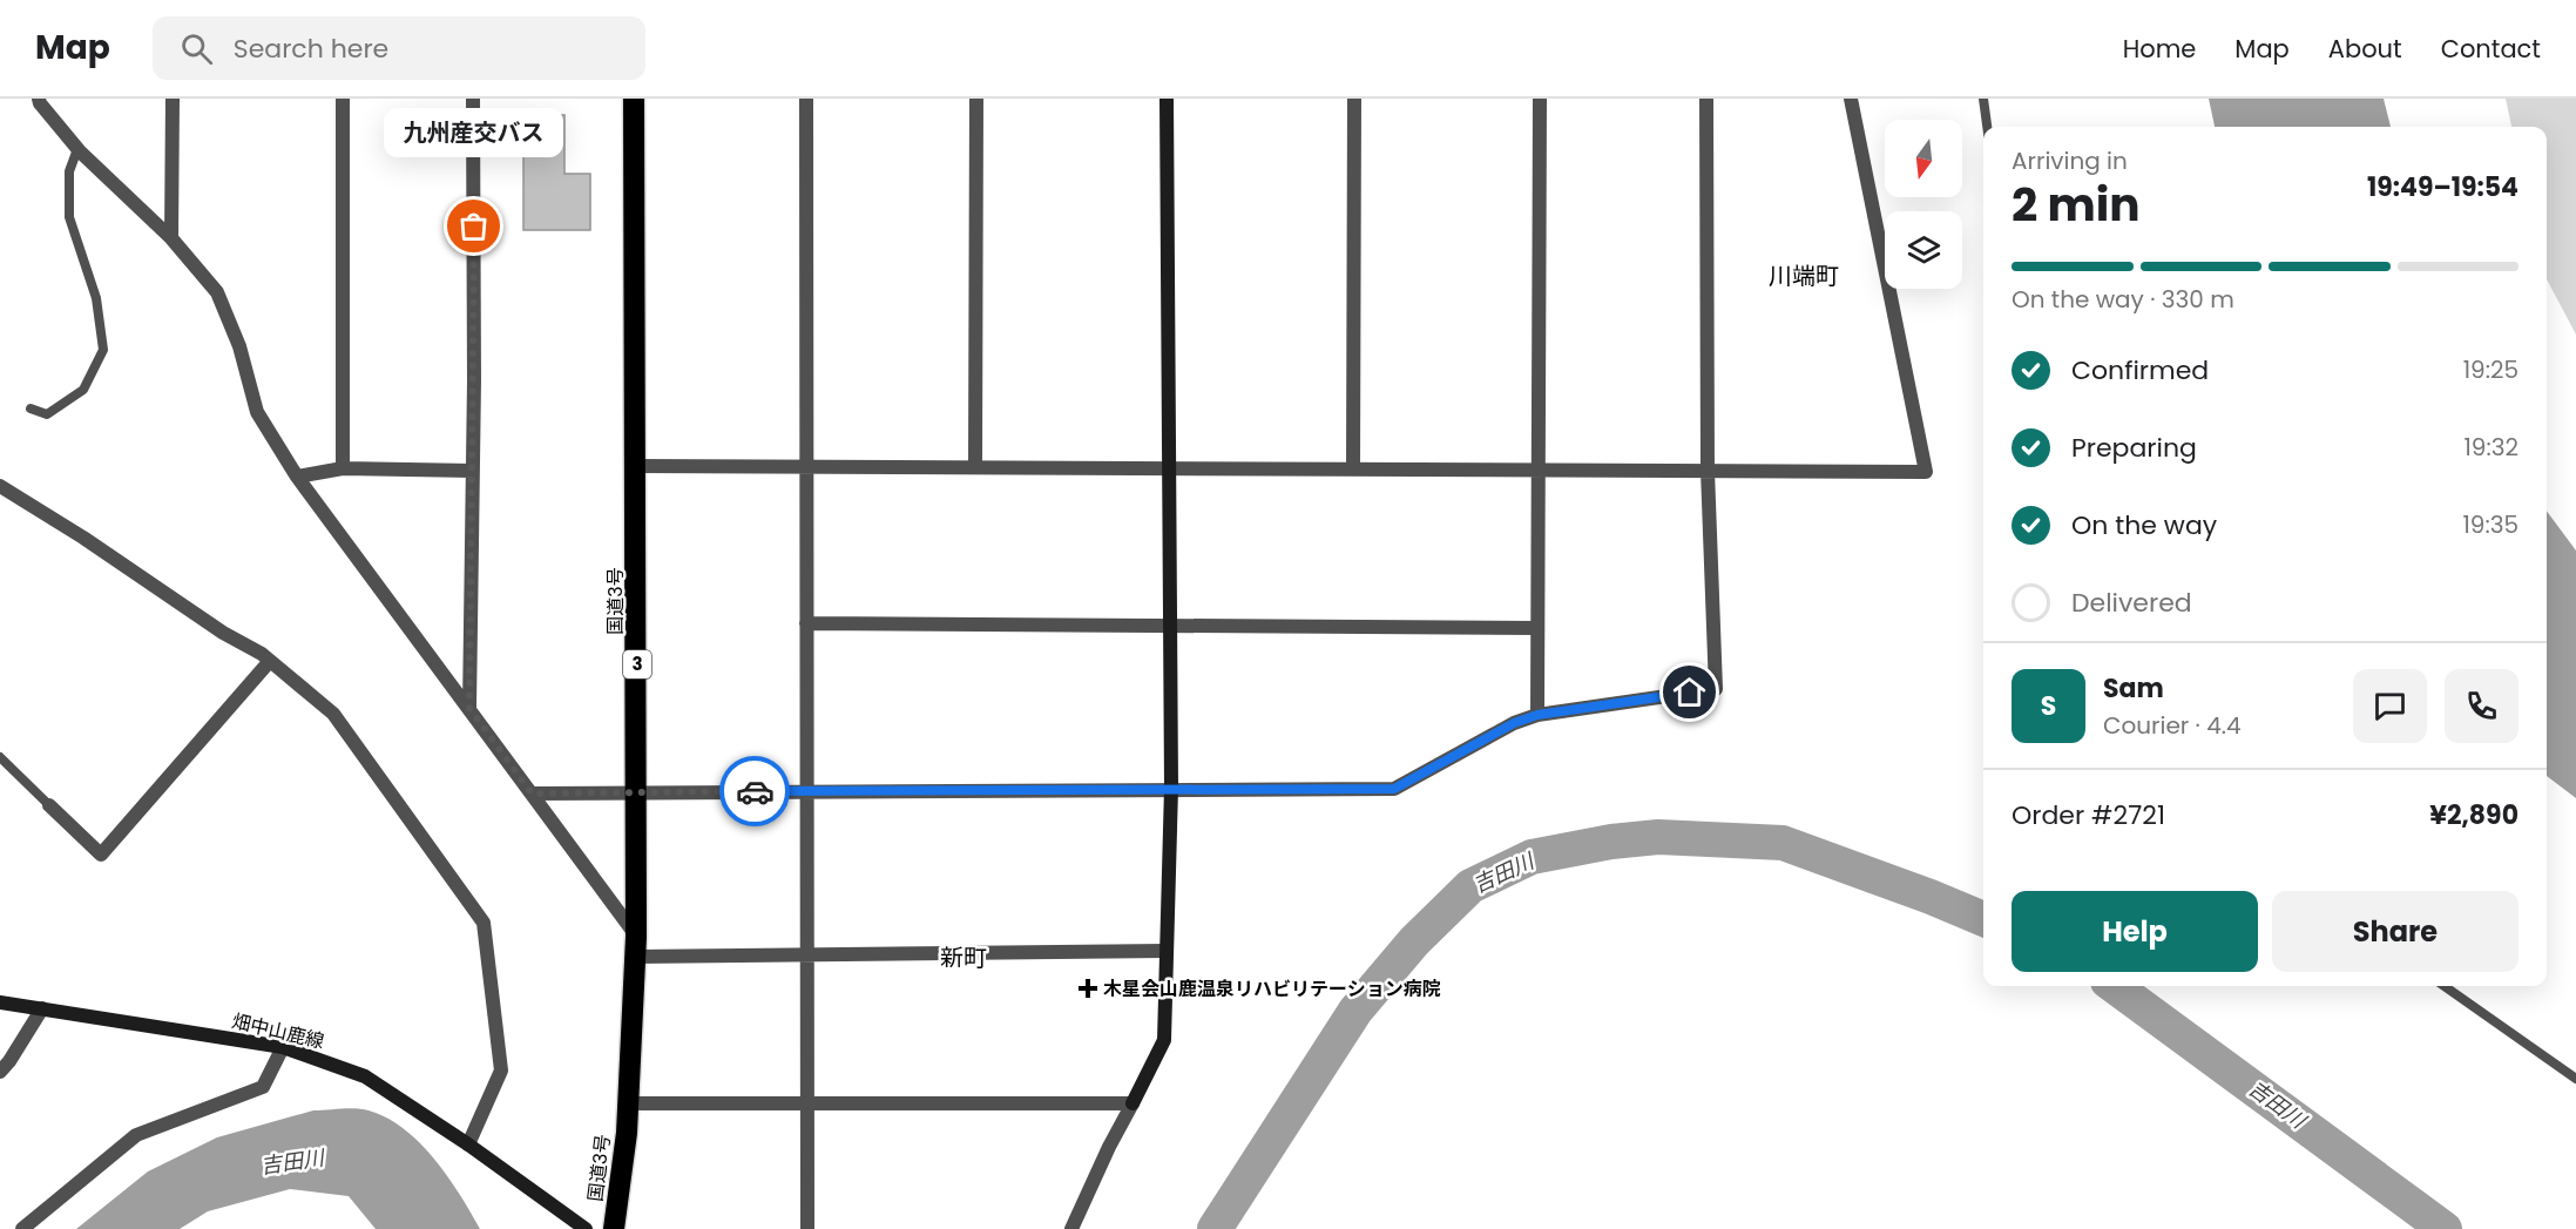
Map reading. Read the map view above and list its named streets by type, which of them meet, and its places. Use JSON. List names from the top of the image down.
{
  "streets": {
    "highway": ["国道3号", "3"],
    "street": ["畑中山鹿線"]
  },
  "districts": ["川端町", "新町"],
  "water": ["吉田川"],
  "places": {
    "other": ["九州産交バス"],
    "health": ["木星会山鹿温泉リハビリテーション病院"]
  },
  "north": "bottom",
  "page": {
    "header": "Map",
    "search": "Search here",
    "nav": [
      "Home",
      "Map",
      "About",
      "Contact"
    ],
    "bubble": "九州産交バス",
    "heading": ["2 min", "Arriving in", "19:49–19:54"],
    "panel": [
      "Sam",
      "Courier · 4.4",
      "Order #2721",
      "¥2,890"
    ],
    "bar": "On the way · 330 m",
    "list": [
      ["Confirmed", "19:25"],
      ["Preparing", "19:32"],
      ["On the way", "19:35"],
      "Delivered"
    ],
    "round": "S",
    "buttons": ["Help", "Share"]
  }
}
